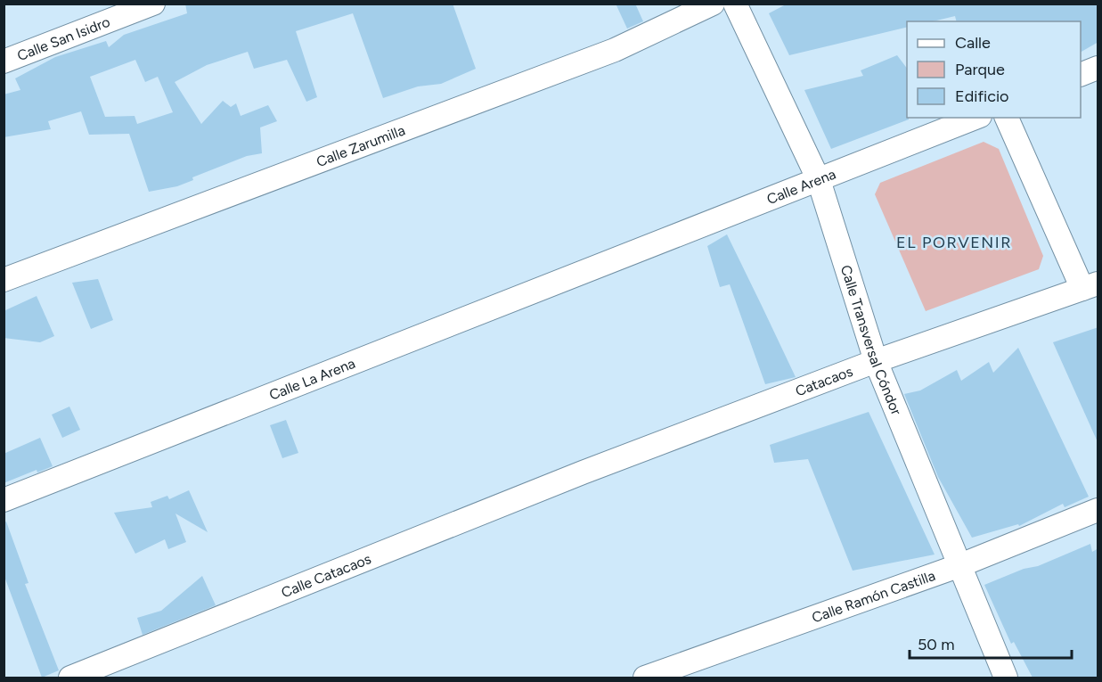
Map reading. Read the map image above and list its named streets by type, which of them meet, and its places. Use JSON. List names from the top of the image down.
{
  "streets": {
    "street": [
      "Calle San Isidro",
      "Calle Zarumilla",
      "Calle Arena",
      "Calle Transversal Cóndor",
      "Calle La Arena",
      "Catacaos",
      "Calle Catacaos",
      "Calle Ramón Castilla"
    ]
  },
  "crossings": [
    ["Calle Arena", "Calle Transversal Cóndor"],
    ["Calle Arena", "Calle La Arena"],
    ["Calle Transversal Cóndor", "Catacaos"],
    ["Calle Transversal Cóndor", "Calle Ramón Castilla"],
    ["Catacaos", "Calle Catacaos"]
  ],
  "districts": ["EL PORVENIR"],
  "legend": ["Calle", "Parque", "Edificio"],
  "scale_bar": "50 m"
}
